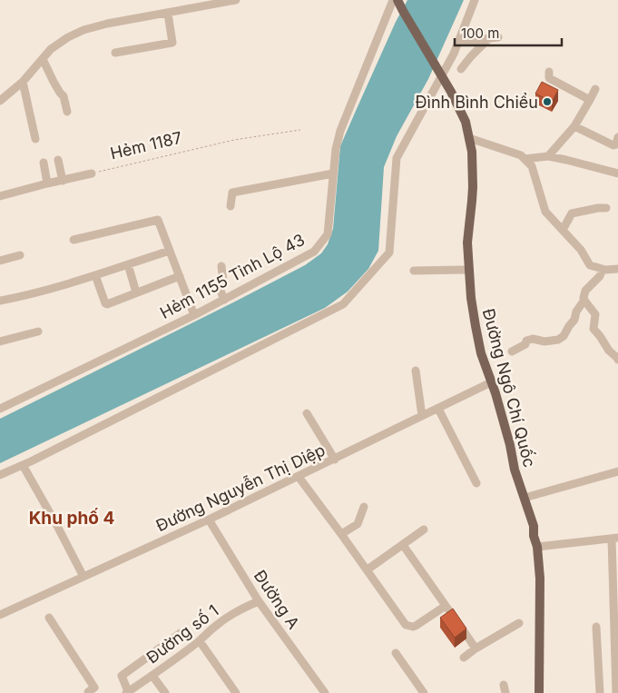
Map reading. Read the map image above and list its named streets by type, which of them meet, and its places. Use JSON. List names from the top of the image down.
{
  "streets": {
    "main road": ["Đường Ngô Chí Quốc"],
    "street": [
      "Hẻm 1187",
      "Hẻm 1155 Tỉnh Lộ 43",
      "Đường Nguyễn Thị Diệp",
      "Đường A",
      "Đường số 1"
    ]
  },
  "crossings": [
    ["Đường Ngô Chí Quốc", "Đường Nguyễn Thị Diệp"],
    ["Đường Nguyễn Thị Diệp", "Đường A"],
    ["Đường A", "Đường số 1"]
  ],
  "districts": ["Khu phố 4"],
  "places": ["Đình Bình Chiểu"],
  "scale_bar": "100 m"
}
